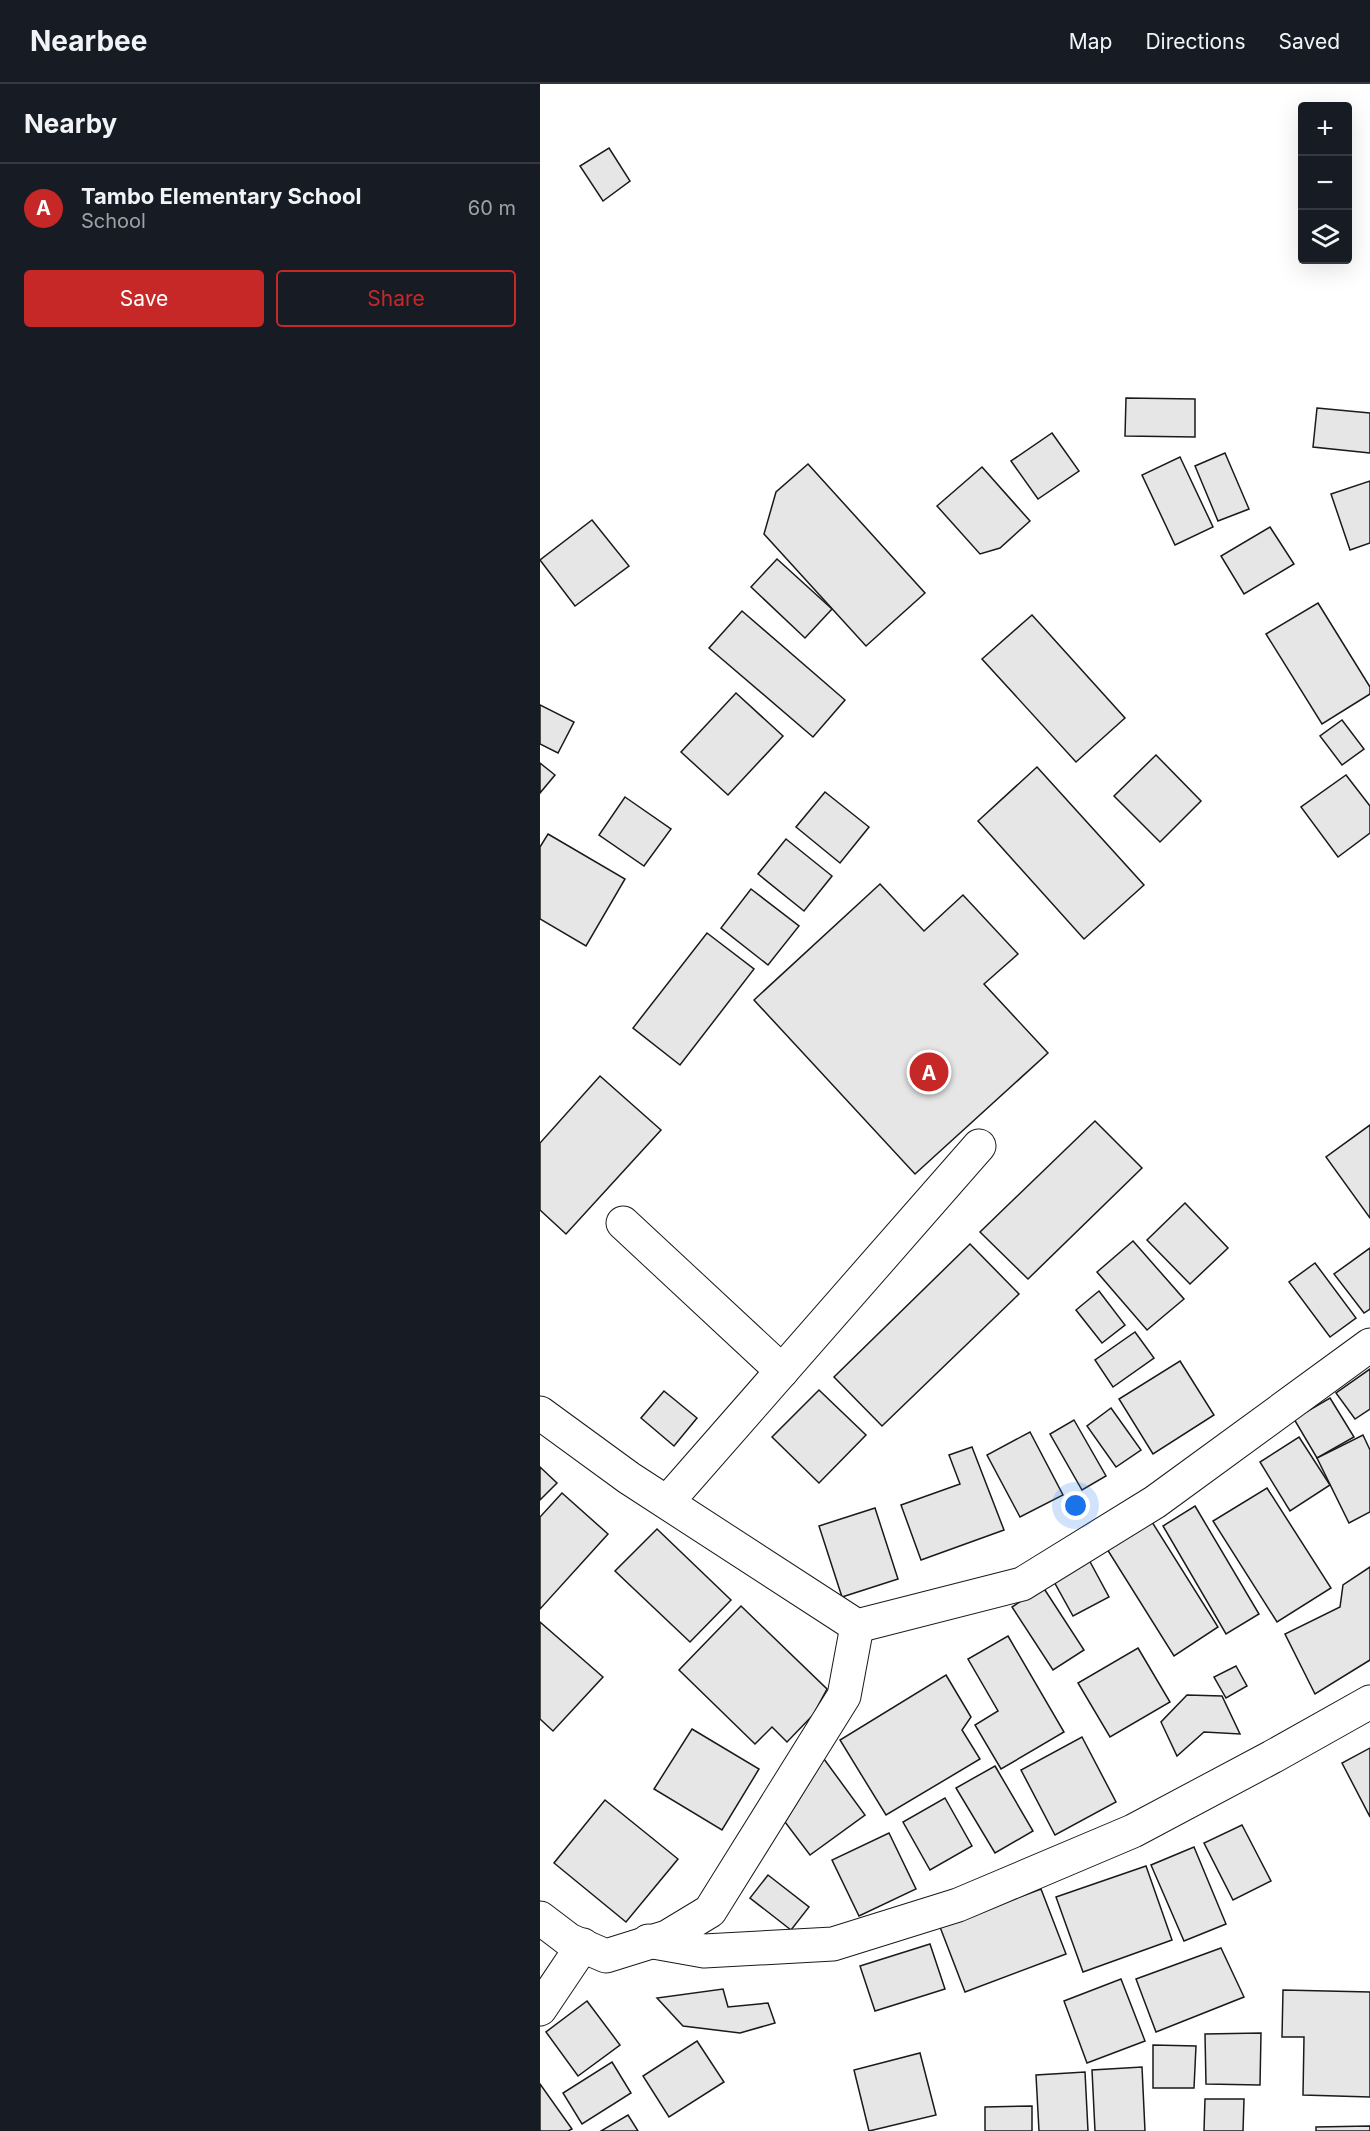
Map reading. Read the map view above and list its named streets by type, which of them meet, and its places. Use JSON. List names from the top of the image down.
{
  "page": {
    "header": "Nearbee",
    "nav": ["Map", "Directions", "Saved"],
    "heading": "Nearby",
    "map_buttons": ["+", "−"],
    "list": [
      {
        "mark": "A",
        "name": "Tambo Elementary School",
        "note": "School",
        "value": "60 m"
      }
    ],
    "buttons": ["Save", "Share"],
    "pins": "A"
  }
}
